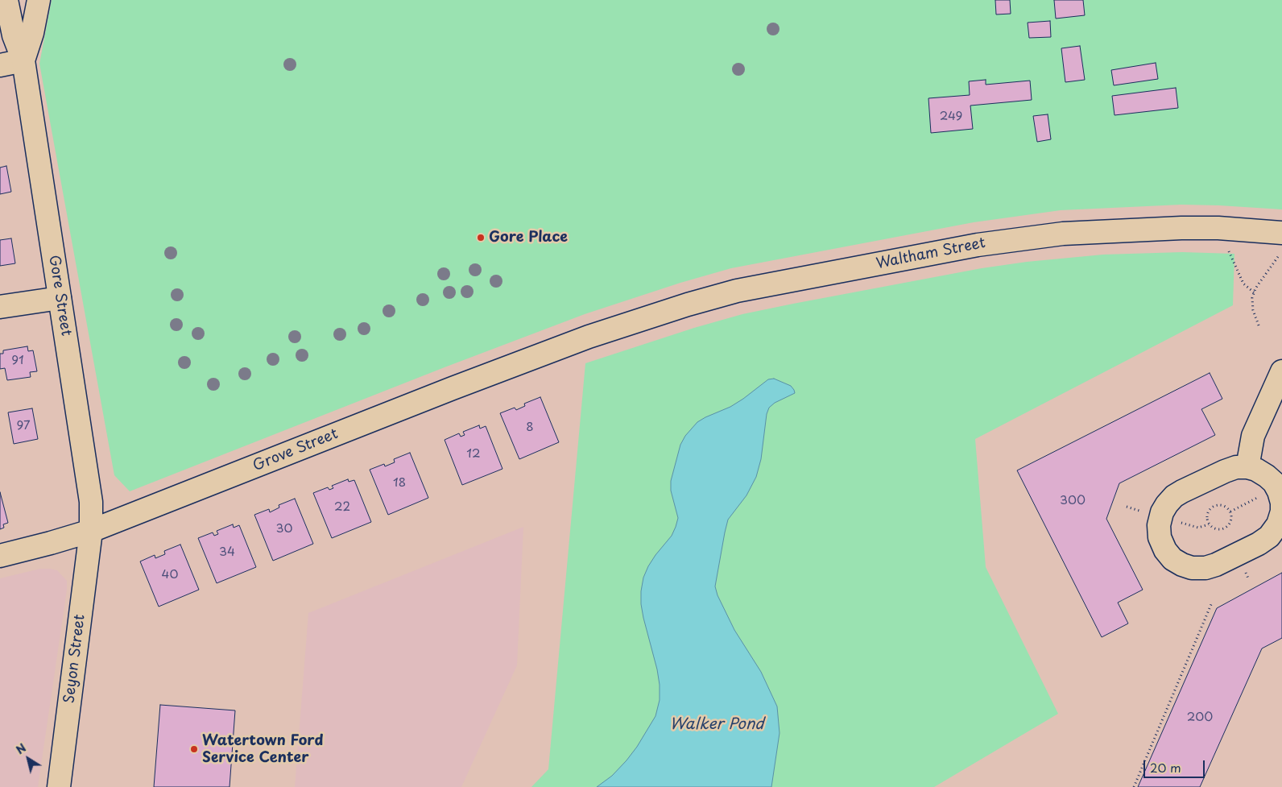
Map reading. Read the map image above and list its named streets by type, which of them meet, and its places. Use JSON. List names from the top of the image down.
{
  "streets": {
    "street": [
      "Waltham Street",
      "Gore Street",
      "Grove Street",
      "Seyon Street"
    ]
  },
  "crossings": [
    ["Waltham Street", "Grove Street"],
    ["Gore Street", "Grove Street"],
    ["Gore Street", "Seyon Street"],
    ["Grove Street", "Seyon Street"]
  ],
  "water": ["Walker Pond"],
  "places": ["Gore Place", "Watertown Ford Service Center"],
  "house_numbers": [
    "249",
    "91",
    "97",
    "8",
    "12",
    "18",
    "300",
    "22",
    "30",
    "34",
    "40",
    "200"
  ],
  "scale_bar": "20 m",
  "north": "top left"
}
